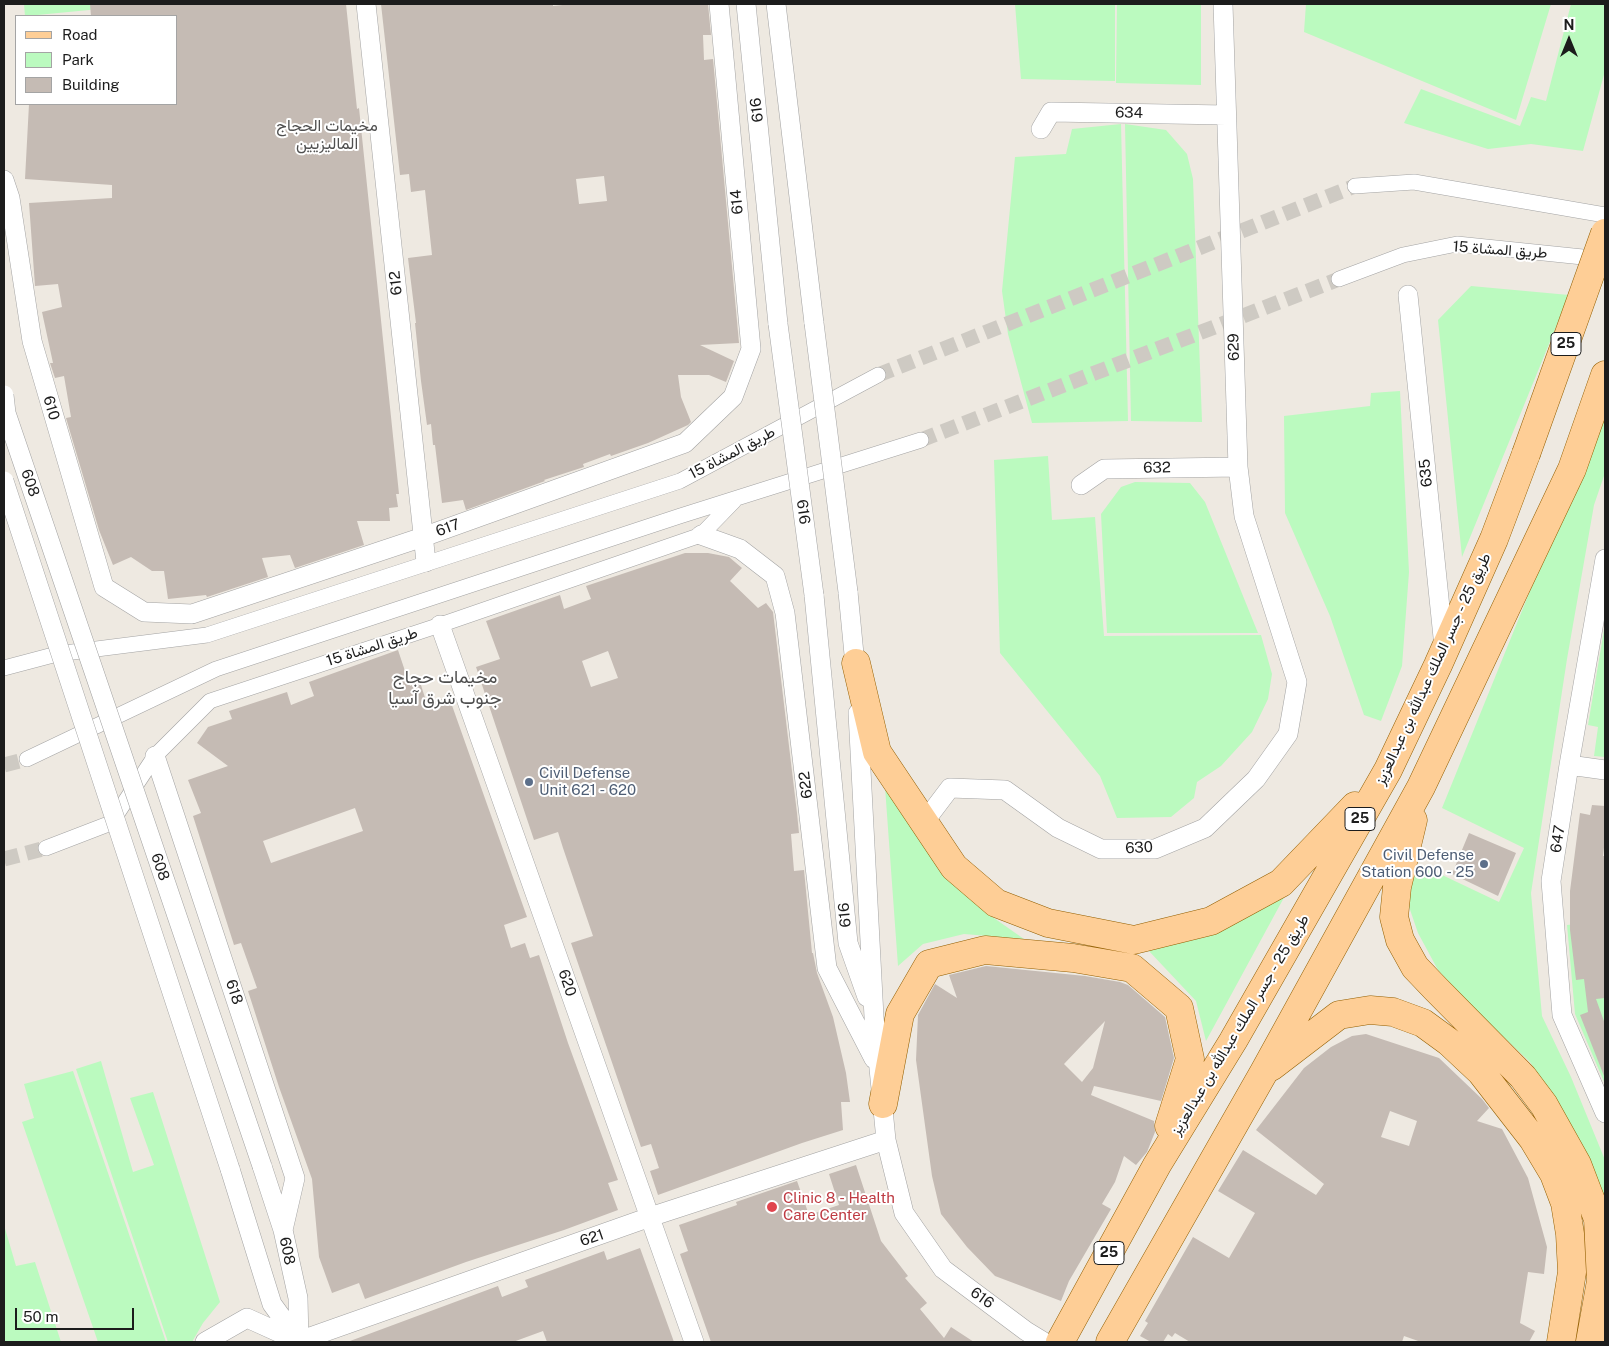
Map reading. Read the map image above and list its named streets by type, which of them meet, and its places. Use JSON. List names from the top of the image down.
{
  "streets": {
    "main road": ["25", "طريق 25 - جسر الملك عبدالله بن عبدالعزيز"],
    "street": [
      "616",
      "634",
      "614",
      "طريق المشاة 15",
      "612",
      "629",
      "610",
      "632",
      "635",
      "608",
      "617",
      "622",
      "647",
      "630",
      "620",
      "618",
      "621"
    ]
  },
  "crossings": [
    ["616", "622"],
    ["616", "621"],
    ["634", "629"],
    ["614", "617"],
    ["طريق المشاة 15", "612"],
    ["طريق المشاة 15", "622"],
    ["طريق المشاة 15", "620"],
    ["طريق المشاة 15", "618"],
    ["612", "617"],
    ["629", "632"],
    ["629", "630"],
    ["610", "617"],
    ["635", "طريق 25 - جسر الملك عبدالله بن عبدالعزيز"],
    ["608", "618"],
    ["608", "621"],
    ["620", "621"]
  ],
  "districts": ["مخيمات الحجاج الماليزيين", "مخيمات حجاج جنوب شرق آسيا"],
  "places": ["Civil Defense Unit 621 - 620", "Civil Defense Station 600 - 25", "Clinic 8 - Health Care Center"],
  "legend": ["Road", "Park", "Building"],
  "scale_bar": "50 m",
  "north": "top"
}
